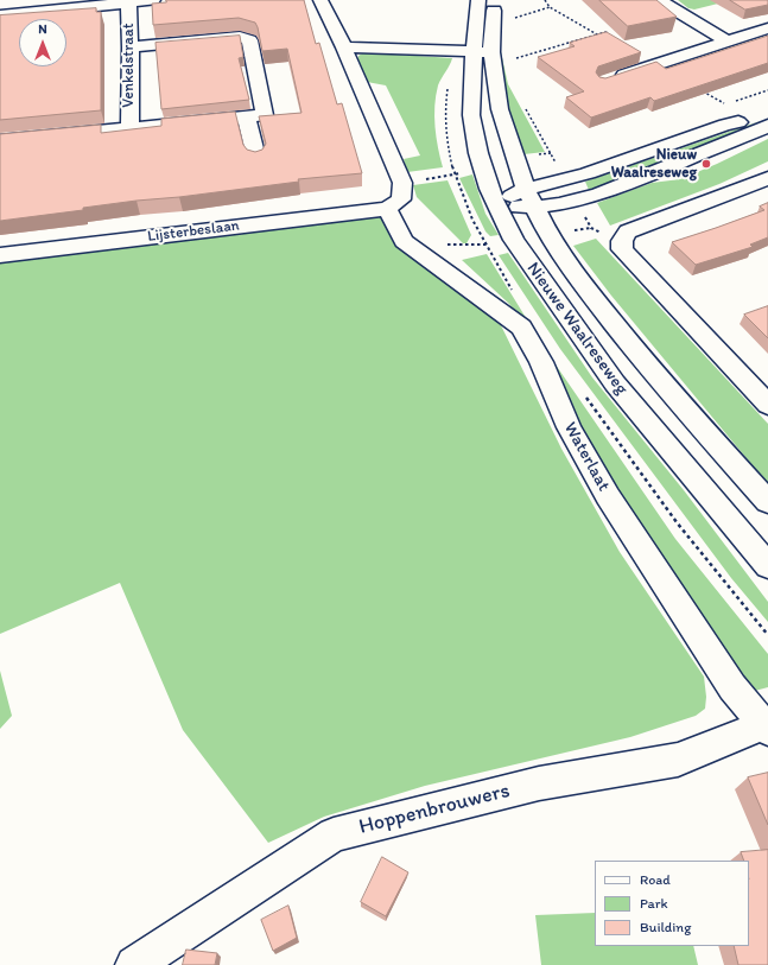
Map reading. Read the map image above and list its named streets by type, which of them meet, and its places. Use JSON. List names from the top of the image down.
{
  "streets": {
    "street": [
      "Venkelstraat",
      "Lijsterbeslaan",
      "Nieuwe Waalreseweg",
      "Waterlaat",
      "Hoppenbrouwers"
    ]
  },
  "crossings": [
    ["Lijsterbeslaan", "Waterlaat"],
    ["Waterlaat", "Hoppenbrouwers"]
  ],
  "places": ["Nieuw Waalreseweg"],
  "legend": ["Road", "Park", "Building"],
  "north": "top"
}
